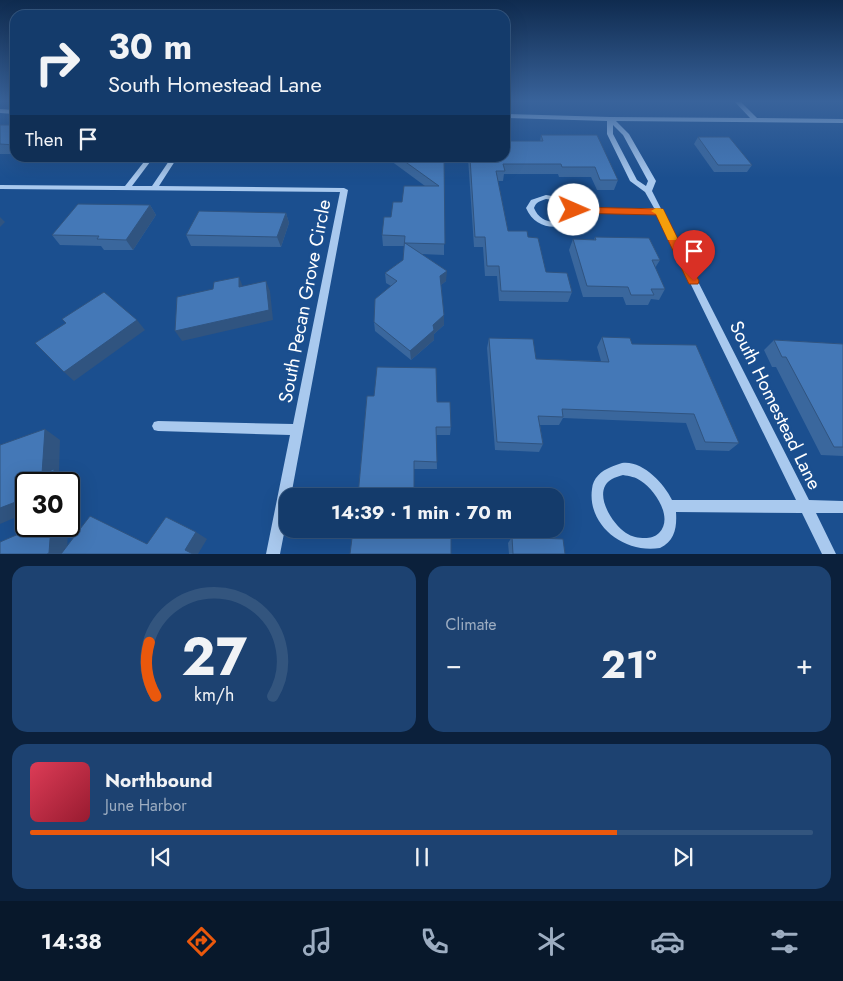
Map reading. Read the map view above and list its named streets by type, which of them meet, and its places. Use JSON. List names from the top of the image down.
{
  "streets": {
    "street": ["South Pecan Grove Circle", "South Homestead Lane"]
  },
  "page": {
    "turn": ["30 m", "South Homestead Lane"],
    "then": "Then",
    "limit": "30",
    "trip": "14:39 · 1 min · 70 m",
    "tile": "Climate",
    "heat": ["−", "21°", "+"],
    "song": ["Northbound", "June Harbor"],
    "tabs": "14:38",
    "gauge": ["27", "km/h"]
  }
}
